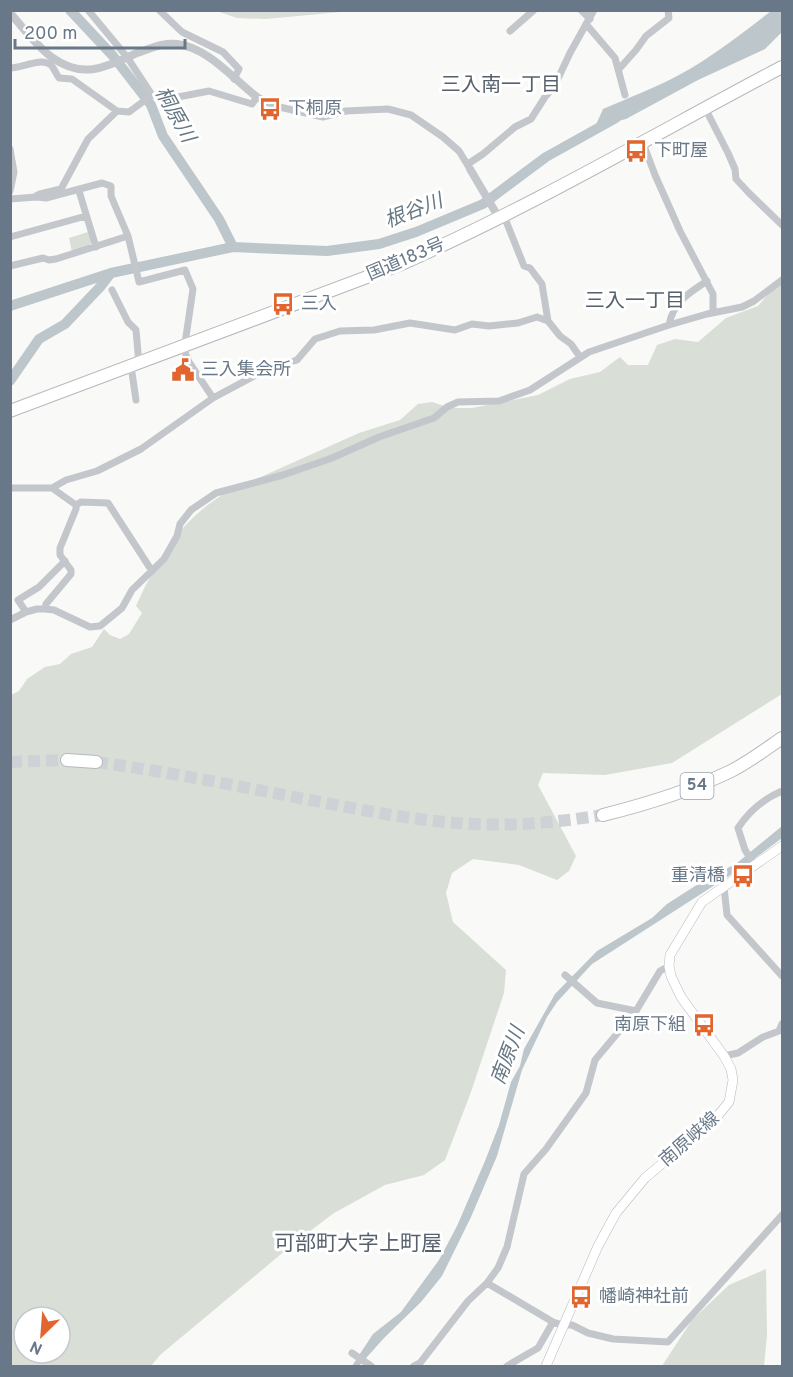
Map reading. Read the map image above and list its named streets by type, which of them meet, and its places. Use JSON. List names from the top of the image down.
{
  "streets": {
    "highway": ["国道183号", "54"],
    "main road": ["南原峡線"]
  },
  "districts": ["三入南一丁目", "三入一丁目", "可部町大字上町屋"],
  "water": ["桐原川", "根谷川", "南原川"],
  "places": {
    "bus stop": [
      "下桐原",
      "下町屋",
      "三入",
      "重清橋",
      "南原下組",
      "幡崎神社前"
    ],
    "public building": ["三入集会所"]
  },
  "scale_bar": "200 m",
  "north": "bottom left"
}
